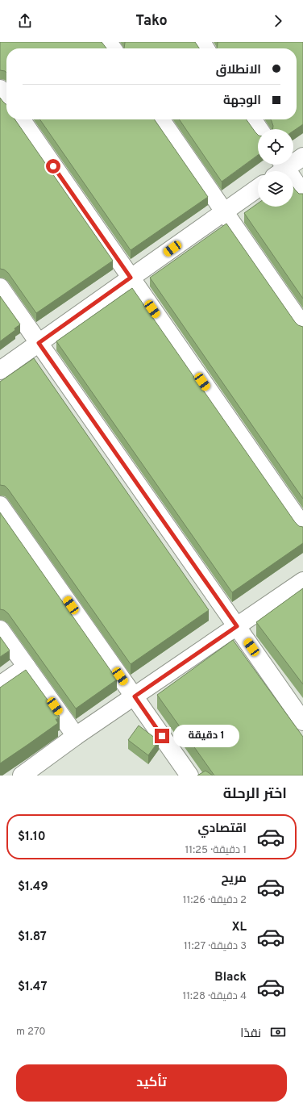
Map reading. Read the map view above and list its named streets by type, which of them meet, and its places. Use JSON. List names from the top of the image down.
{
  "page": {
    "header": "Tako",
    "banner": ["الانطلاق", "الوجهة"],
    "bubble": "1 دقيقة",
    "heading": "اختر الرحلة",
    "list": [
      {
        "name": "اقتصادي",
        "note": "1 دقيقة · 11:25",
        "value": "$1.10"
      },
      {
        "name": "مريح",
        "note": "2 دقيقة · 11:26",
        "value": "$1.49"
      },
      {
        "name": "XL",
        "note": "3 دقيقة · 11:27",
        "value": "$1.87"
      },
      {
        "name": "Black",
        "note": "4 دقيقة · 11:28",
        "value": "$1.47"
      }
    ],
    "pay": ["نقدًا", "270 m"],
    "buttons": "تأكيد"
  }
}
